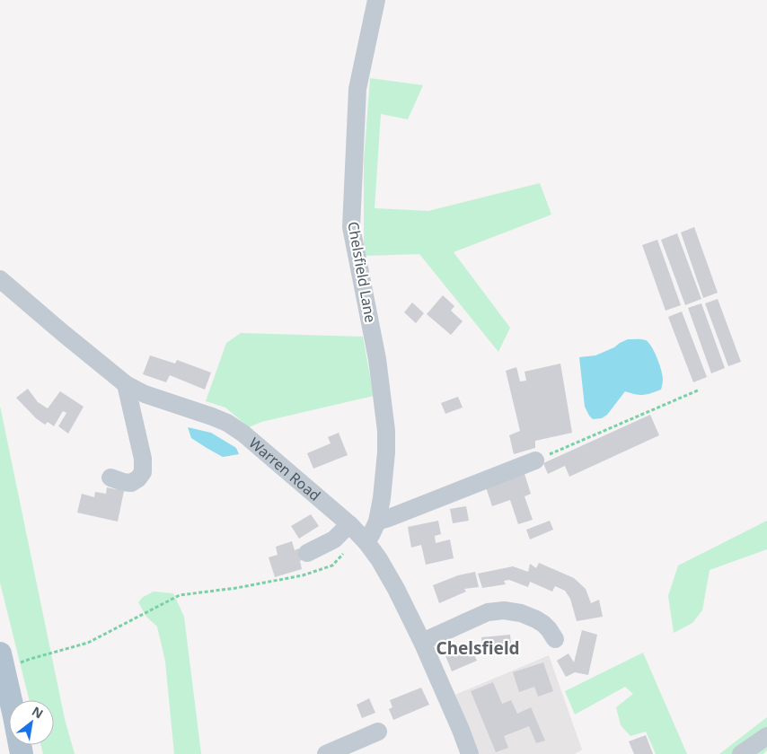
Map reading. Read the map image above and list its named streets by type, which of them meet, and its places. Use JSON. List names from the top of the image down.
{
  "streets": {
    "street": ["Chelsfield Lane", "Warren Road"]
  },
  "crossings": [
    ["Chelsfield Lane", "Warren Road"]
  ],
  "districts": ["Chelsfield"],
  "north": "top right"
}
